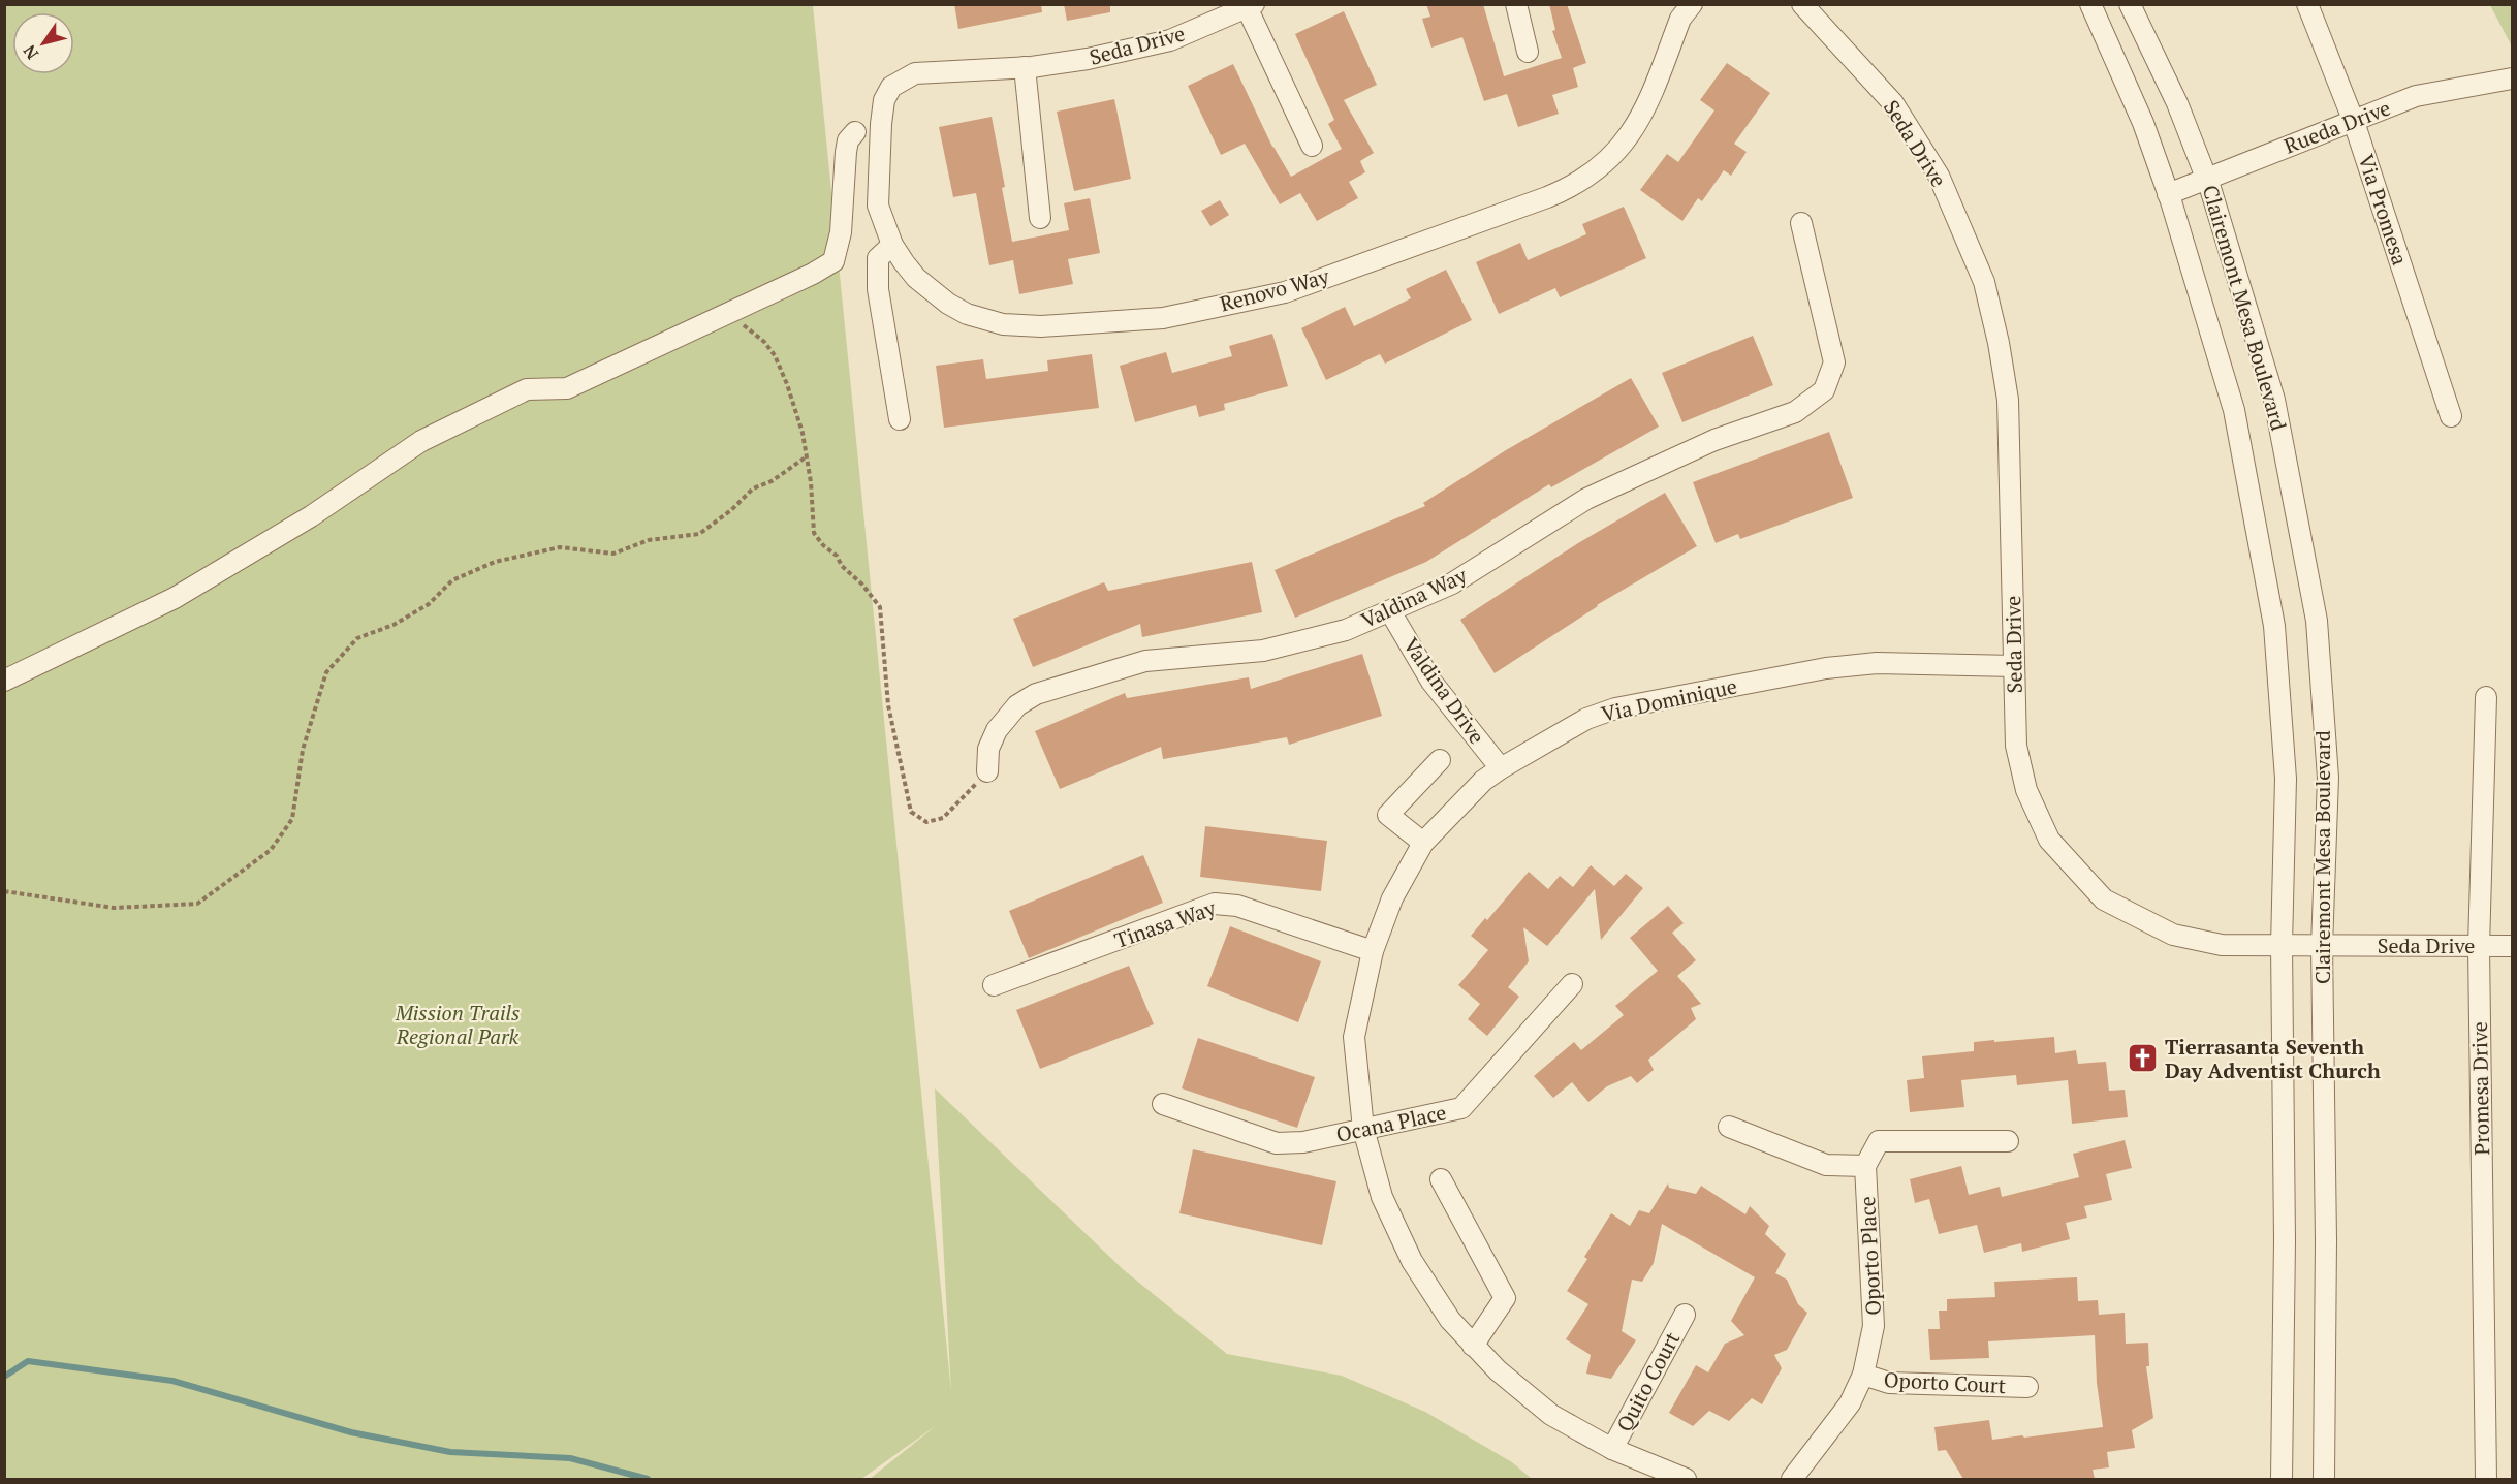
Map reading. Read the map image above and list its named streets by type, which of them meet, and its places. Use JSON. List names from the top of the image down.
{
  "streets": {
    "street": [
      "Seda Drive",
      "Rueda Drive",
      "Via Promesa",
      "Renovo Way",
      "Clairemont Mesa Boulevard",
      "Valdina Way",
      "Valdina Drive",
      "Via Dominique",
      "Tinasa Way",
      "Promesa Drive",
      "Ocana Place",
      "Oporto Place",
      "Quito Court",
      "Oporto Court"
    ]
  },
  "crossings": [
    ["Seda Drive", "Renovo Way"],
    ["Seda Drive", "Clairemont Mesa Boulevard"],
    ["Seda Drive", "Via Dominique"],
    ["Seda Drive", "Promesa Drive"],
    ["Rueda Drive", "Via Promesa"],
    ["Rueda Drive", "Clairemont Mesa Boulevard"],
    ["Valdina Way", "Valdina Drive"],
    ["Valdina Drive", "Via Dominique"],
    ["Via Dominique", "Tinasa Way"],
    ["Via Dominique", "Ocana Place"],
    ["Via Dominique", "Quito Court"],
    ["Oporto Place", "Oporto Court"]
  ],
  "parks": ["Mission Trails Regional Park"],
  "places": {
    "church": ["Tierrasanta Seventh Day Adventist Church"]
  },
  "north": "bottom left"
}
